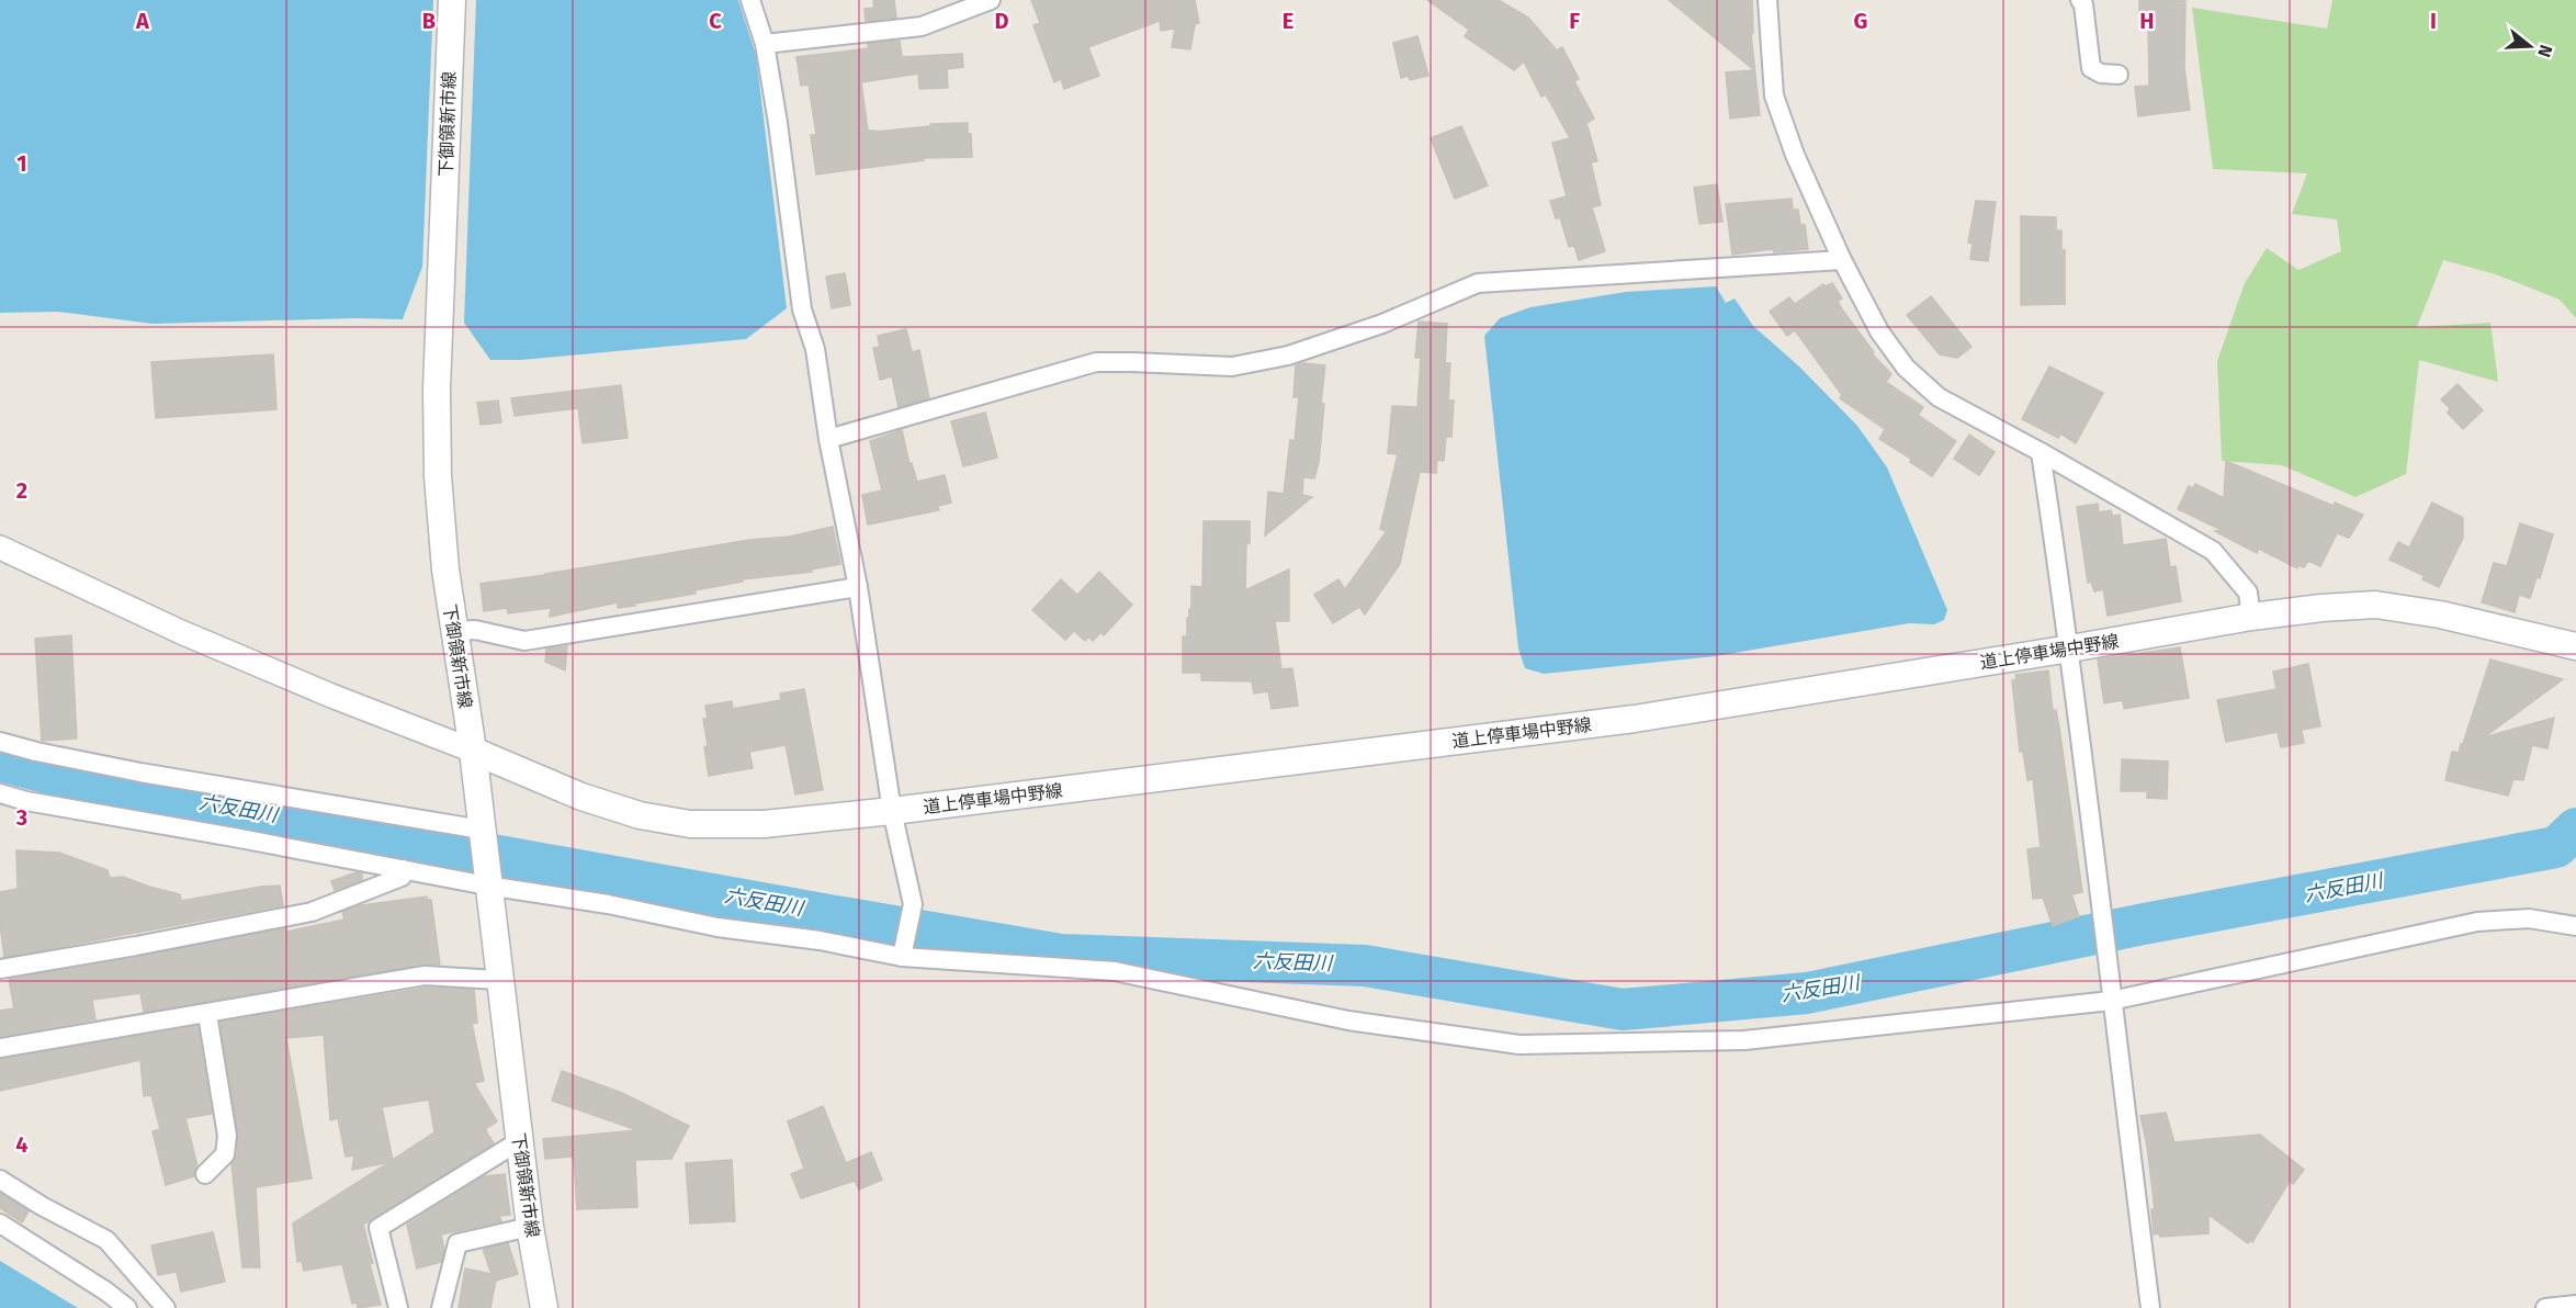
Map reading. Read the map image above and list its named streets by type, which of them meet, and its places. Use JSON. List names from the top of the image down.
{
  "streets": {
    "main road": ["下御領新市線", "道上停車場中野線"]
  },
  "crossings": [
    ["下御領新市線", "道上停車場中野線"]
  ],
  "water": ["六反田川"],
  "north": "right",
  "grid": {
    "columns": [
      "A",
      "B",
      "C",
      "D",
      "E",
      "F",
      "G",
      "H",
      "I"
    ],
    "rows": [
      "1",
      "2",
      "3",
      "4"
    ]
  }
}
